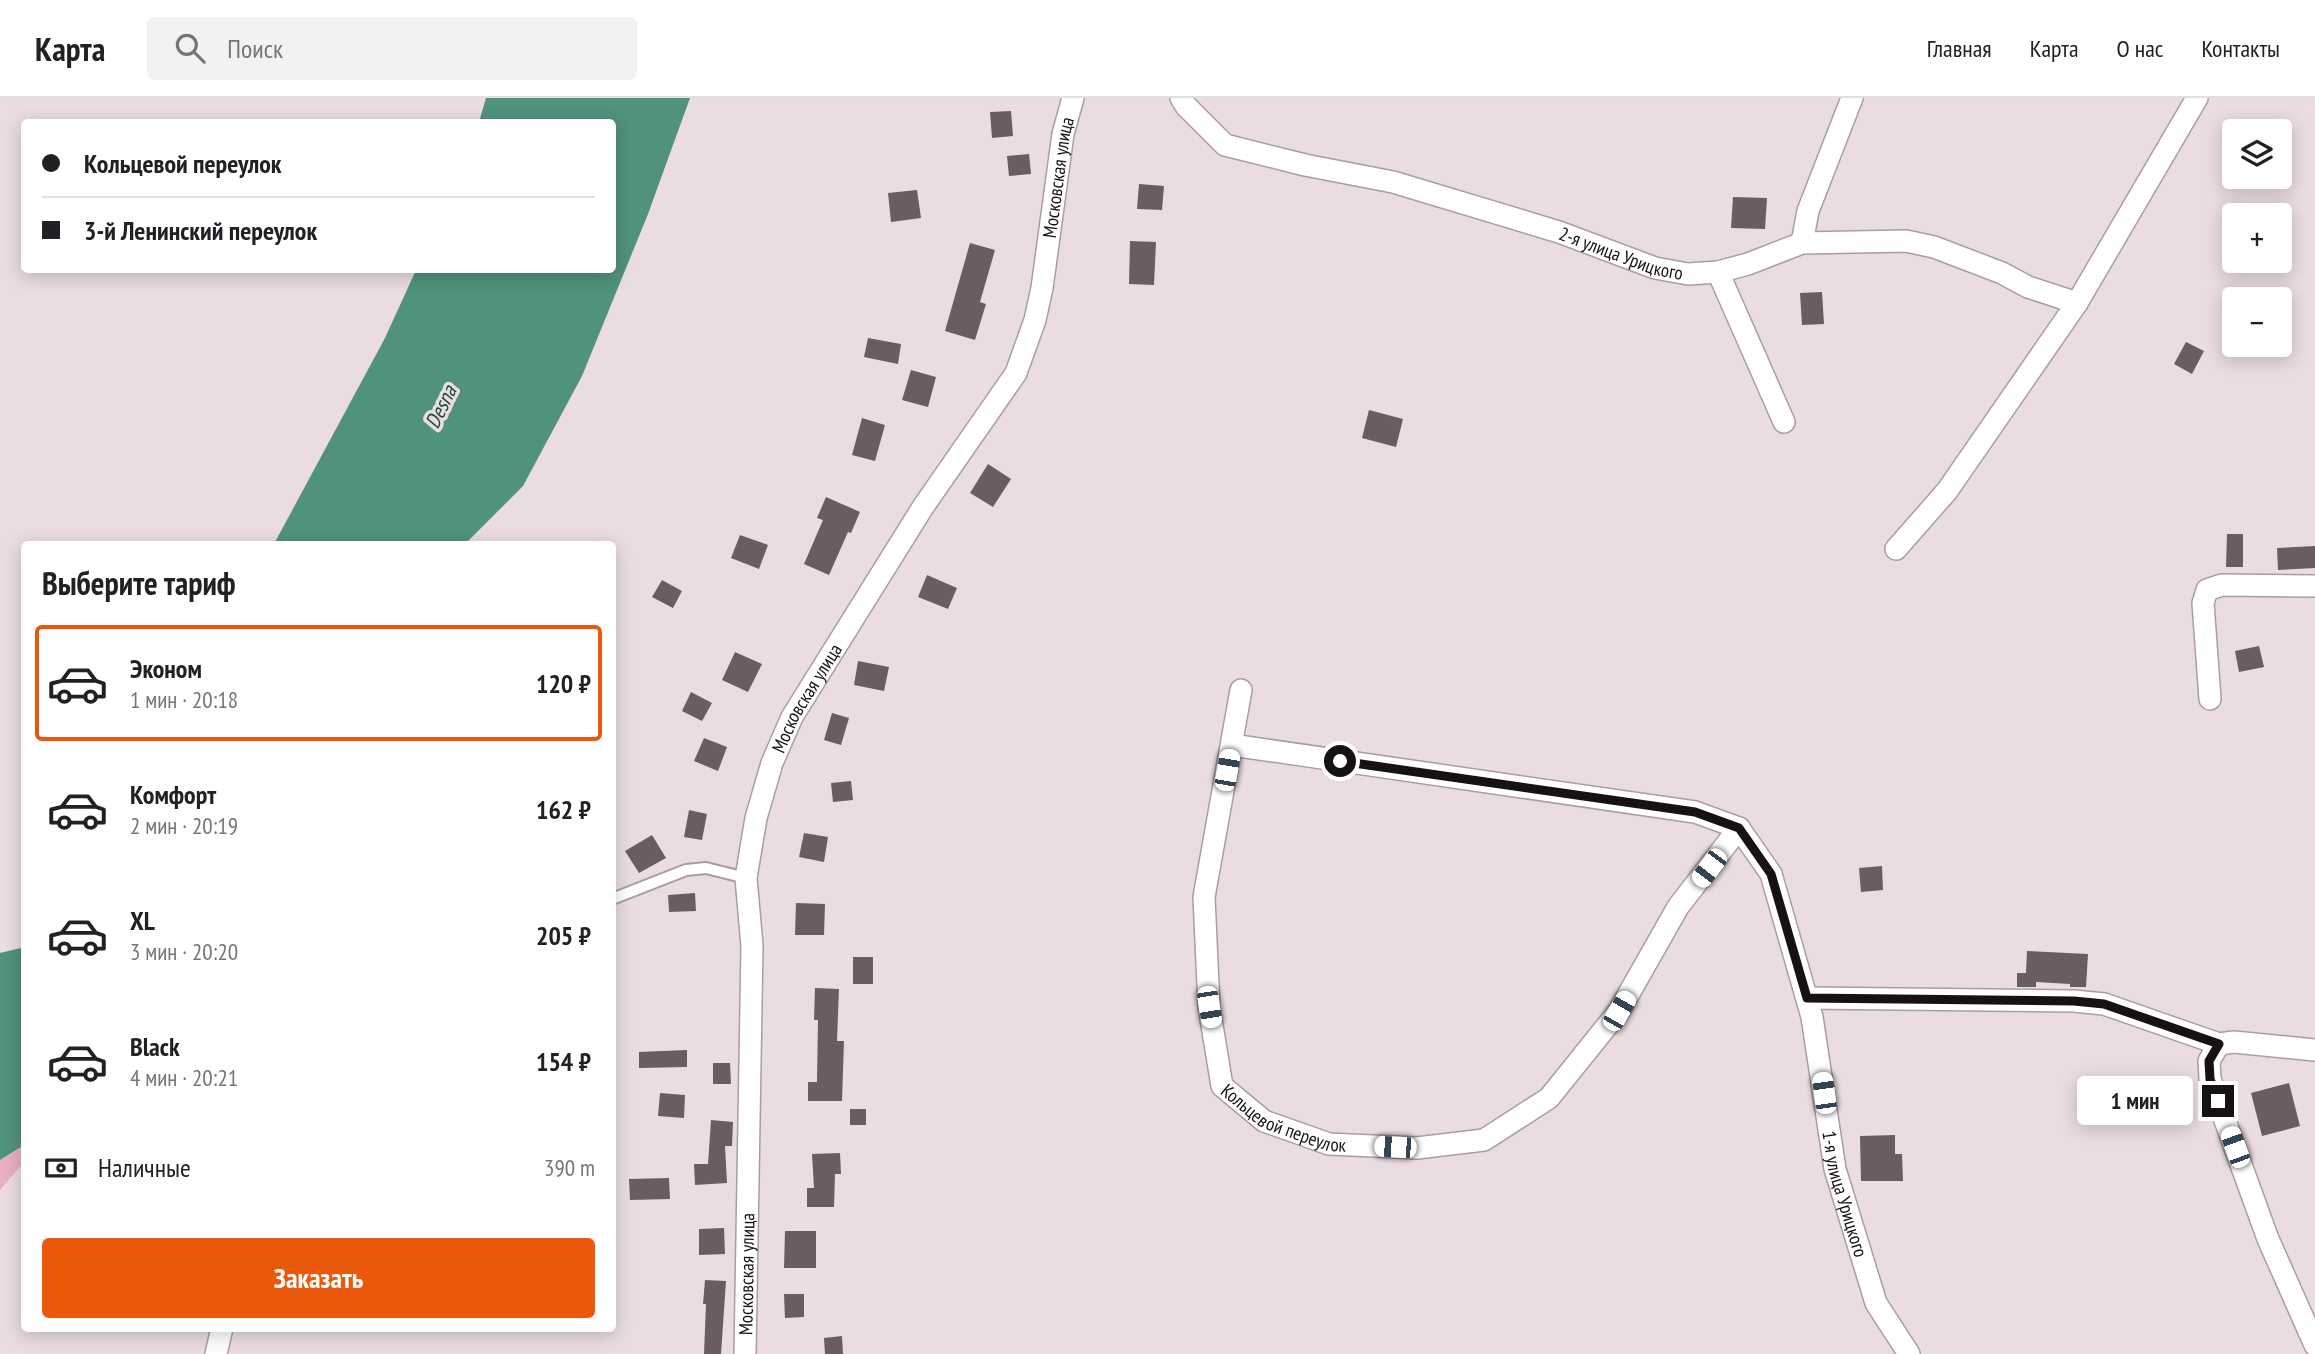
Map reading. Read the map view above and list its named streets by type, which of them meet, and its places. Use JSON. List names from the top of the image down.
{
  "streets": {
    "street": [
      "Московская улица",
      "2-я улица Урицкого",
      "Кольцевой переулок",
      "1-я улица Урицкого"
    ]
  },
  "crossings": [
    ["Кольцевой переулок", "1-я улица Урицкого"]
  ],
  "water": ["Desna"],
  "page": {
    "header": "Карта",
    "search": "Поиск",
    "nav": [
      "Главная",
      "Карта",
      "О нас",
      "Контакты"
    ],
    "map_buttons": ["+", "−"],
    "banner": ["Кольцевой переулок", "3-й Ленинский переулок"],
    "heading": "Выберите тариф",
    "list": [
      {
        "name": "Эконом",
        "note": "1 мин · 20:18",
        "value": "120 ₽"
      },
      {
        "name": "Комфорт",
        "note": "2 мин · 20:19",
        "value": "162 ₽"
      },
      {
        "name": "XL",
        "note": "3 мин · 20:20",
        "value": "205 ₽"
      },
      {
        "name": "Black",
        "note": "4 мин · 20:21",
        "value": "154 ₽"
      }
    ],
    "bubble": "1 мин",
    "pay": ["Наличные", "390 m"],
    "buttons": "Заказать"
  }
}
